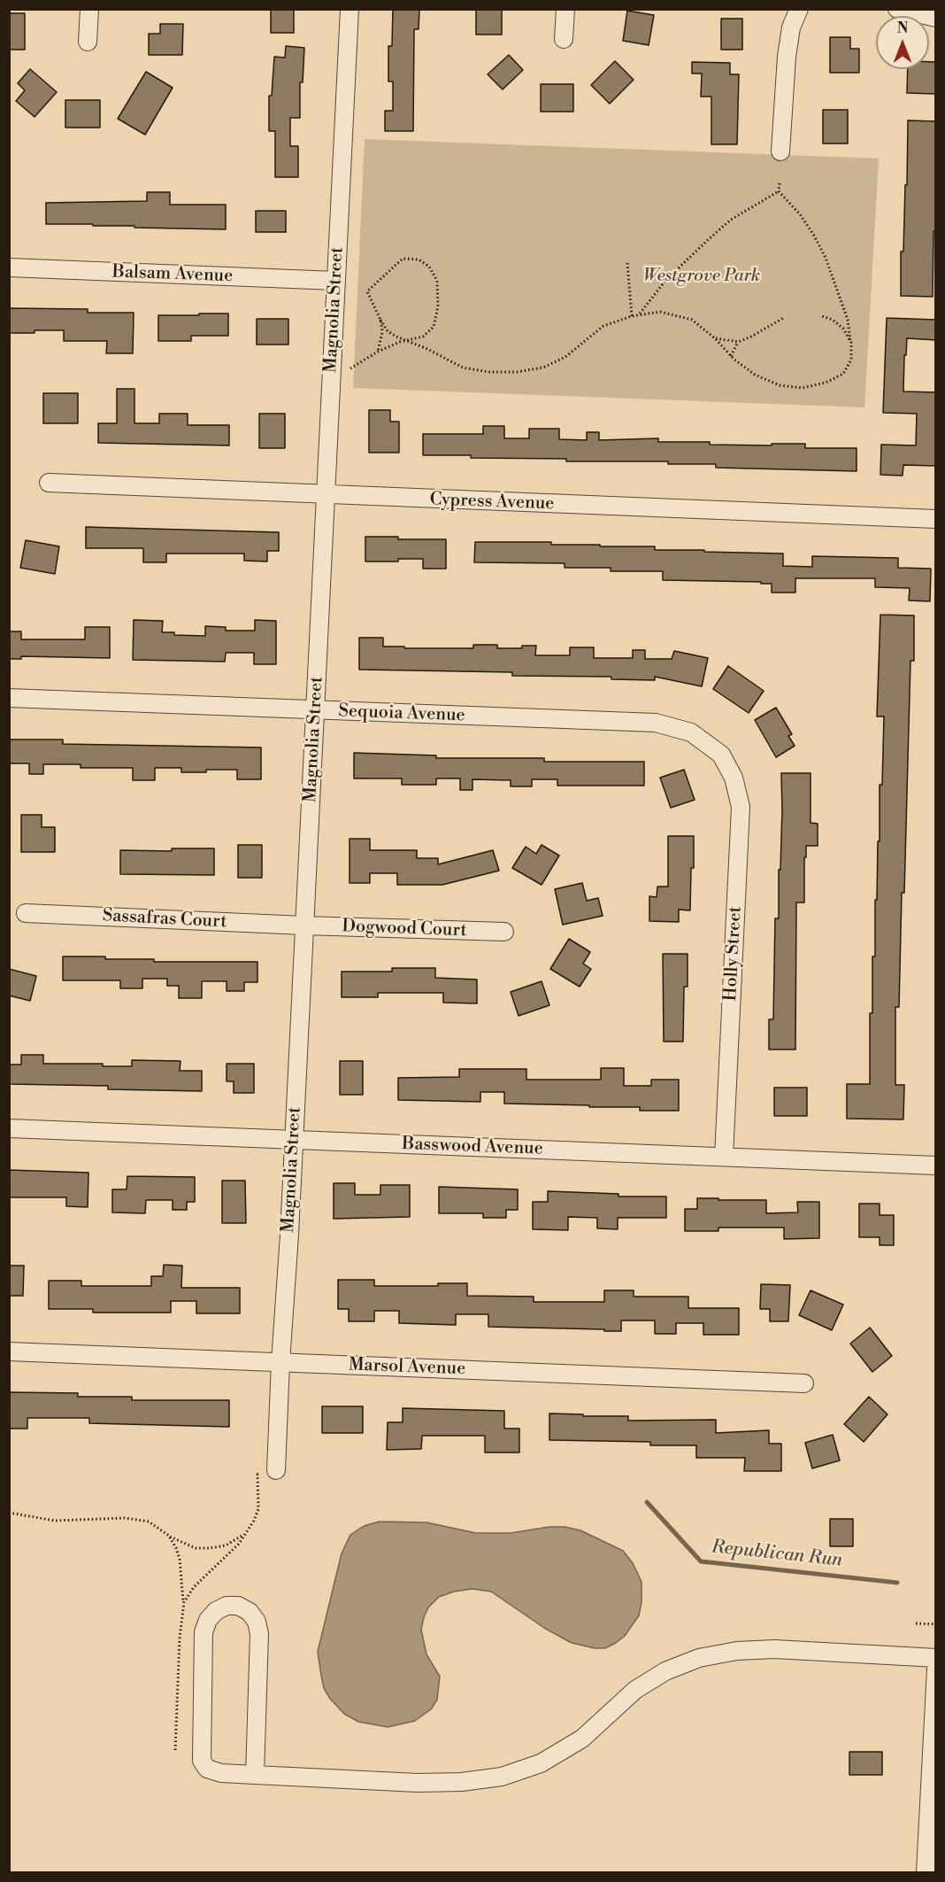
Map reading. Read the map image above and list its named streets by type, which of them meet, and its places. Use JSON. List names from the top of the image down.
{
  "streets": {
    "street": [
      "Balsam Avenue",
      "Magnolia Street",
      "Cypress Avenue",
      "Sequoia Avenue",
      "Sassafras Court",
      "Dogwood Court",
      "Holly Street",
      "Basswood Avenue",
      "Marsol Avenue"
    ]
  },
  "crossings": [
    ["Balsam Avenue", "Magnolia Street"],
    ["Magnolia Street", "Cypress Avenue"],
    ["Magnolia Street", "Sequoia Avenue"],
    ["Magnolia Street", "Sassafras Court"],
    ["Magnolia Street", "Dogwood Court"],
    ["Magnolia Street", "Basswood Avenue"],
    ["Magnolia Street", "Marsol Avenue"],
    ["Sequoia Avenue", "Holly Street"],
    ["Sassafras Court", "Dogwood Court"],
    ["Holly Street", "Basswood Avenue"]
  ],
  "water": ["Republican Run"],
  "parks": ["Westgrove Park"],
  "north": "top"
}
